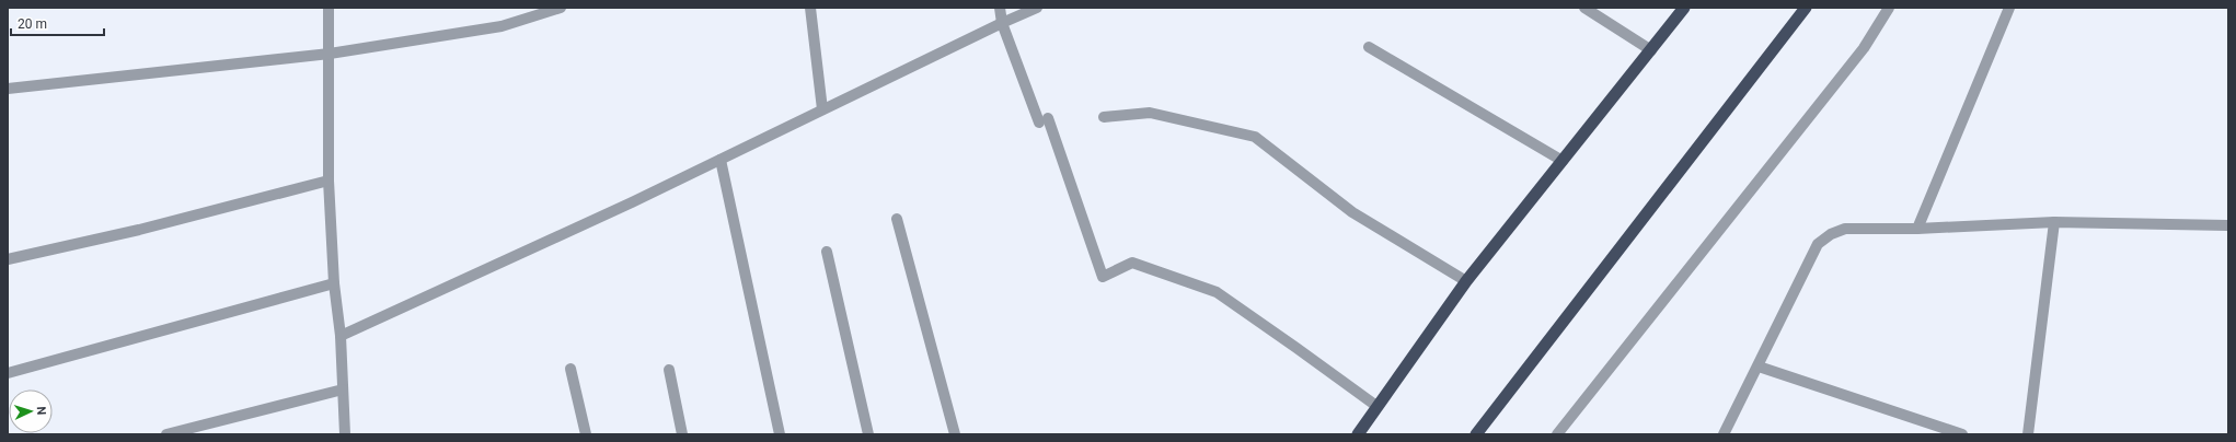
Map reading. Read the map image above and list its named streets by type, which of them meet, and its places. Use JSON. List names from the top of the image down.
{
  "scale_bar": "20 m",
  "north": "right"
}
